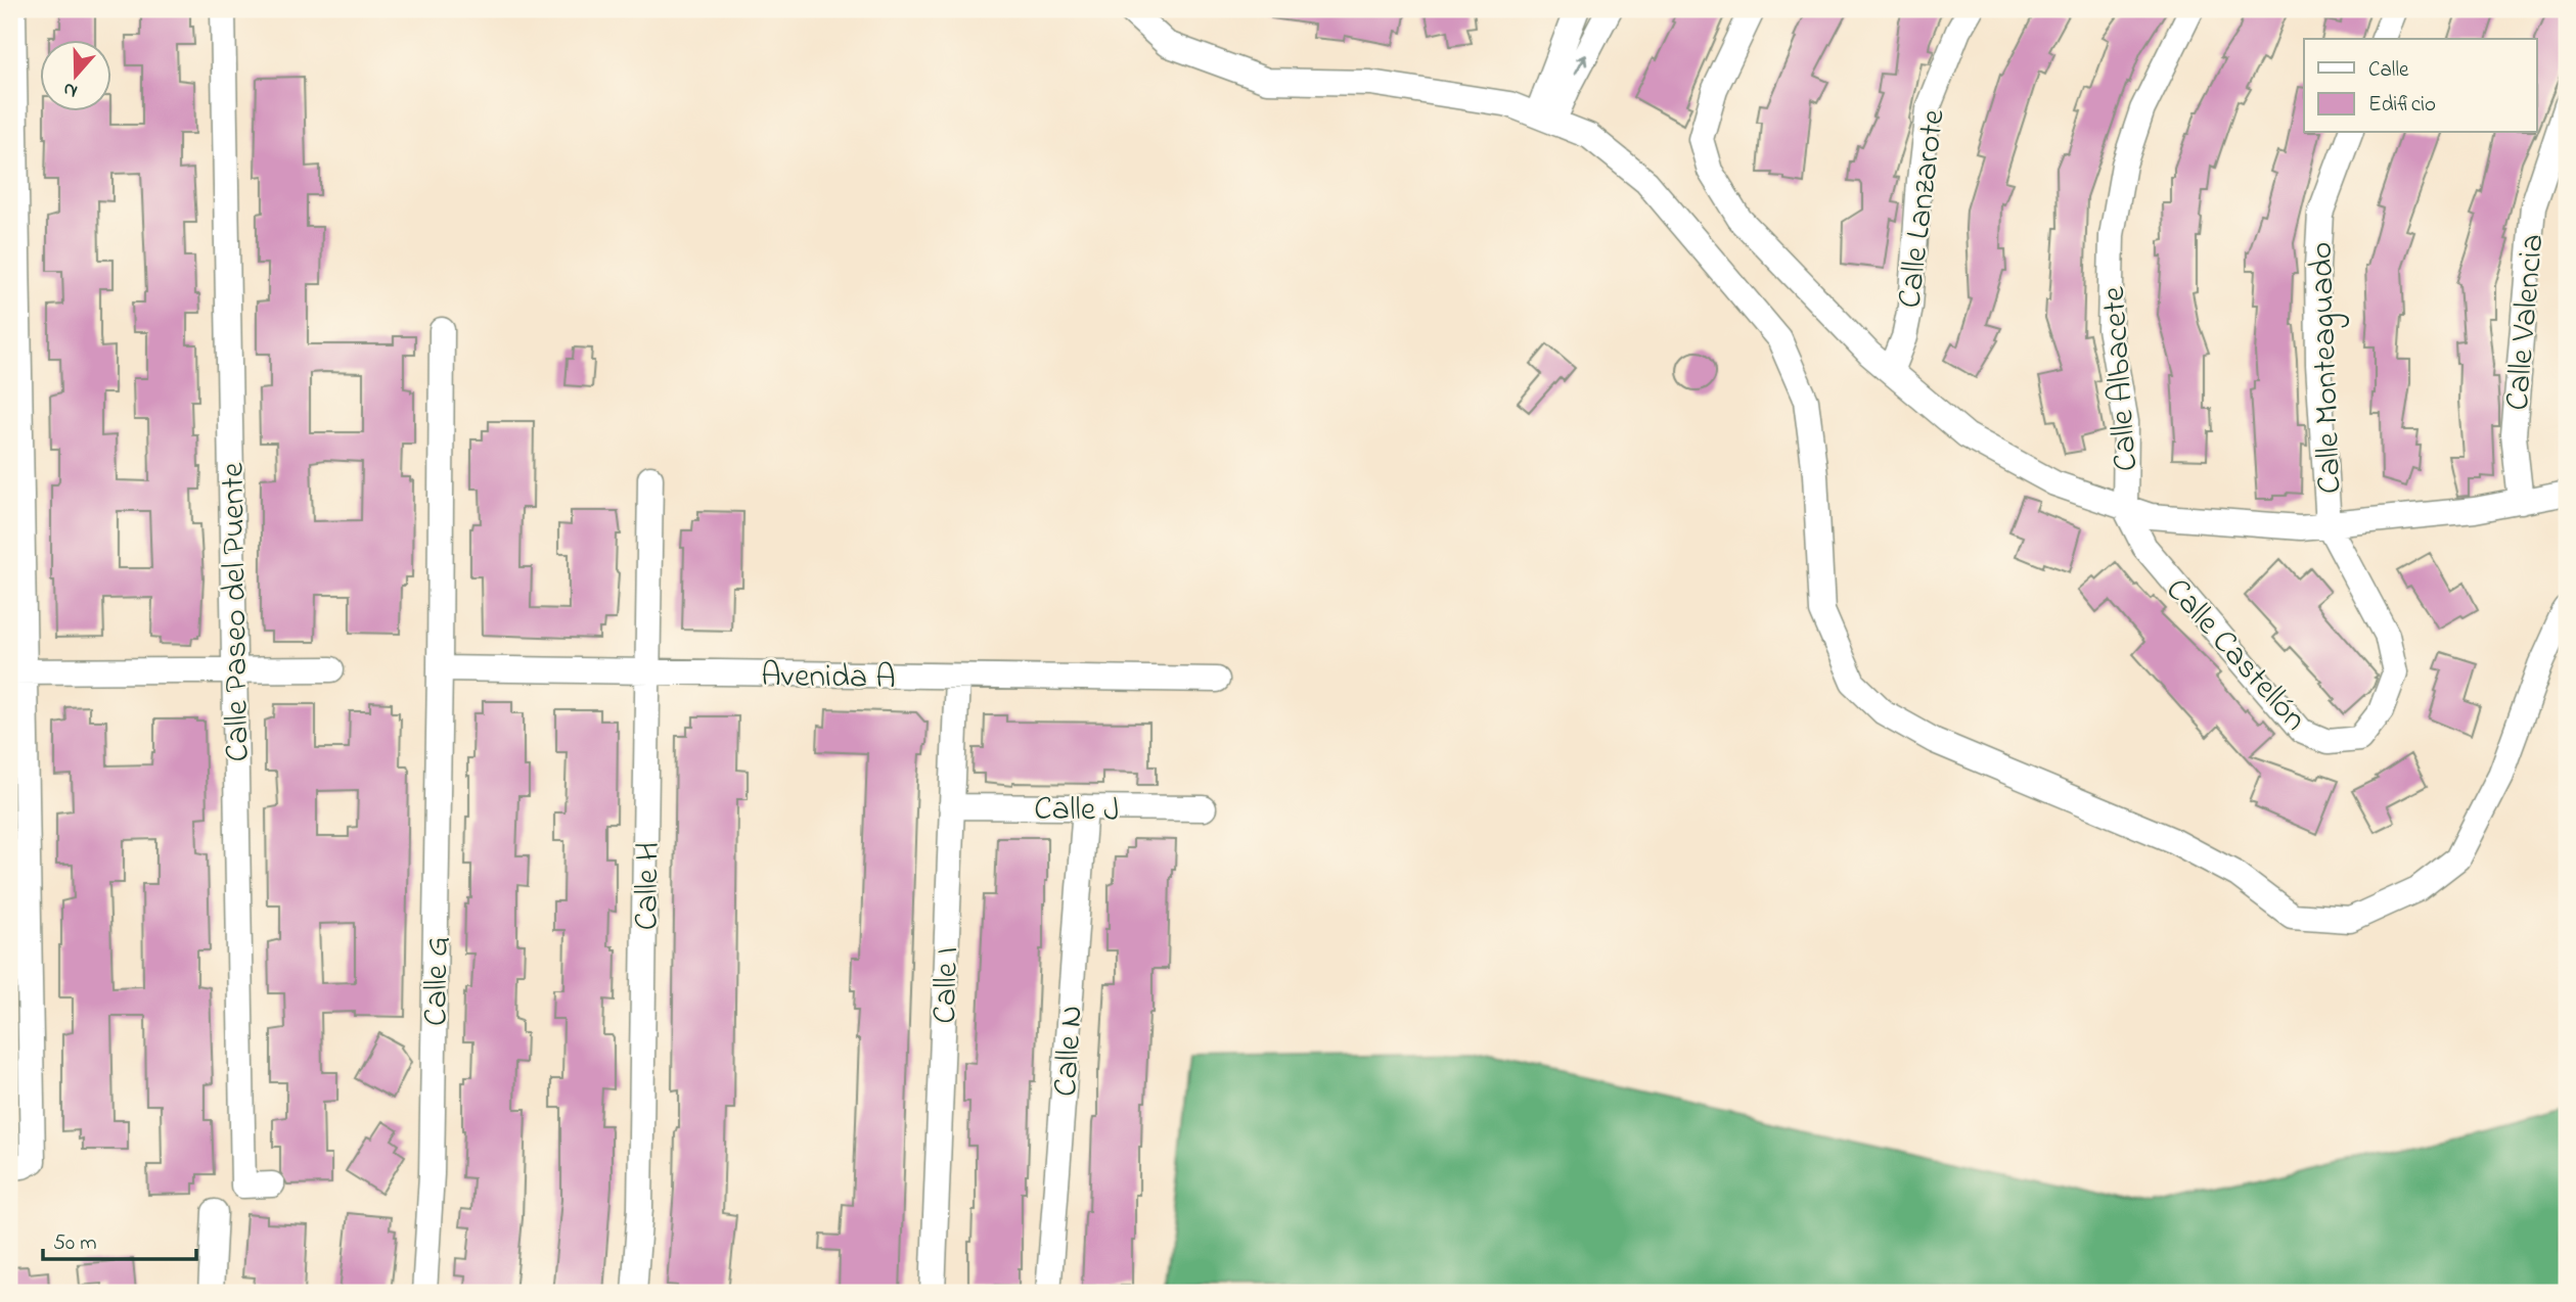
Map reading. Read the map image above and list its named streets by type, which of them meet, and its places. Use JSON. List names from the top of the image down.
{
  "streets": {
    "street": [
      "Calle Lanzarote",
      "Calle Valencia",
      "Calle Monteaguado",
      "Calle Albacete",
      "Calle Paseo del Puente",
      "Calle Castellón",
      "Avenida A",
      "Calle J",
      "Calle H",
      "Calle G",
      "Calle I",
      "Calle N"
    ]
  },
  "crossings": [
    ["Calle Monteaguado", "Calle Castellón"],
    ["Calle Albacete", "Calle Castellón"],
    ["Avenida A", "Calle H"],
    ["Avenida A", "Calle G"],
    ["Avenida A", "Calle I"],
    ["Calle J", "Calle I"],
    ["Calle J", "Calle N"]
  ],
  "legend": ["Calle", "Edificio"],
  "scale_bar": "50 m",
  "north": "bottom"
}
